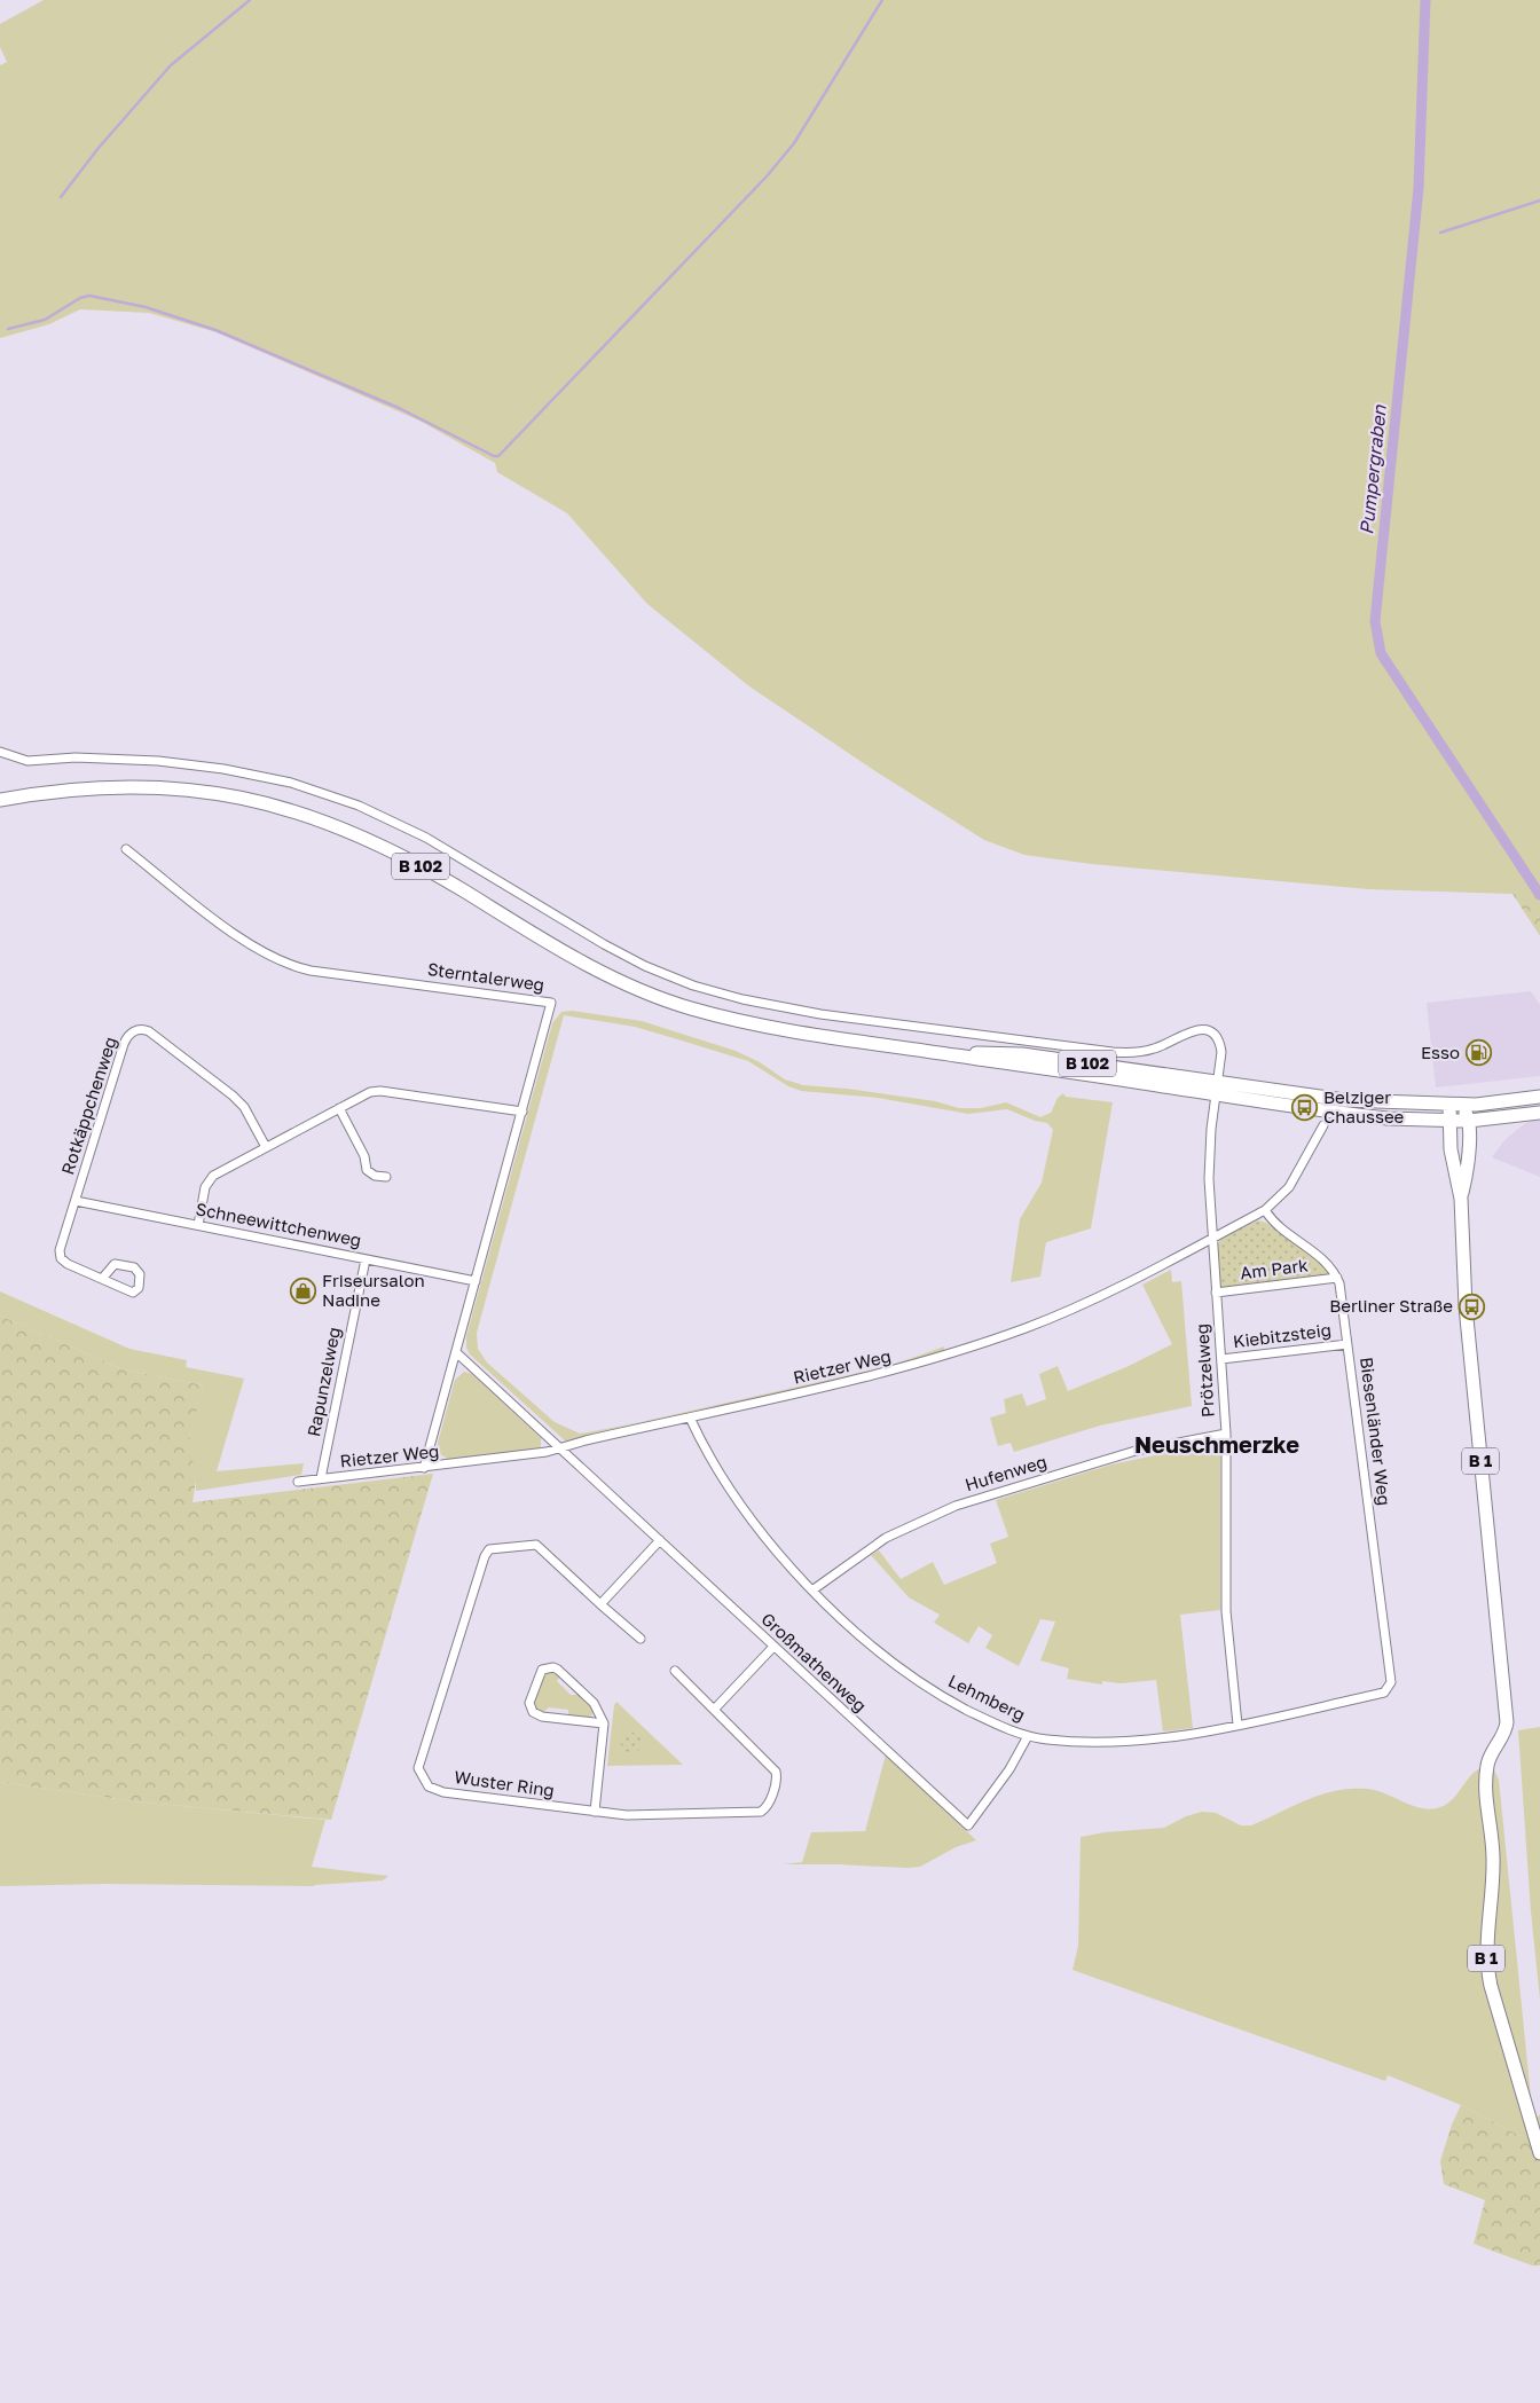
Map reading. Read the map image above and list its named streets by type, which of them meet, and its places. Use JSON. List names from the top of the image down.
{
  "streets": {
    "main road": ["B 102", "B 1"],
    "street": [
      "Sterntalerweg",
      "Rotkäppchenweg",
      "Schneewittchenweg",
      "Am Park",
      "Kiebitzsteig",
      "Rietzer Weg",
      "Prötzelweg",
      "Rapunzelweg",
      "Biesenländer Weg",
      "Hufenweg",
      "Großmathenweg",
      "Lehmberg",
      "Wuster Ring"
    ]
  },
  "crossings": [
    ["B 102", "Prötzelweg"],
    ["B 102", "B 1"],
    ["Sterntalerweg", "Schneewittchenweg"],
    ["Sterntalerweg", "Rietzer Weg"],
    ["Rotkäppchenweg", "Schneewittchenweg"],
    ["Schneewittchenweg", "Rapunzelweg"],
    ["Am Park", "Prötzelweg"],
    ["Am Park", "Biesenländer Weg"],
    ["Kiebitzsteig", "Prötzelweg"],
    ["Kiebitzsteig", "Biesenländer Weg"],
    ["Rietzer Weg", "Prötzelweg"],
    ["Rietzer Weg", "Rapunzelweg"],
    ["Rietzer Weg", "Großmathenweg"],
    ["Rietzer Weg", "Lehmberg"],
    ["Prötzelweg", "Hufenweg"],
    ["Prötzelweg", "Lehmberg"],
    ["Biesenländer Weg", "Lehmberg"],
    ["Hufenweg", "Lehmberg"],
    ["Großmathenweg", "Lehmberg"]
  ],
  "districts": ["Neuschmerzke"],
  "water": ["Pumpergraben"],
  "places": {
    "fuel station": ["Esso"],
    "bus stop": ["Belziger Chaussee", "Berliner Straße"],
    "shop": ["Friseursalon Nadine"]
  }
}
